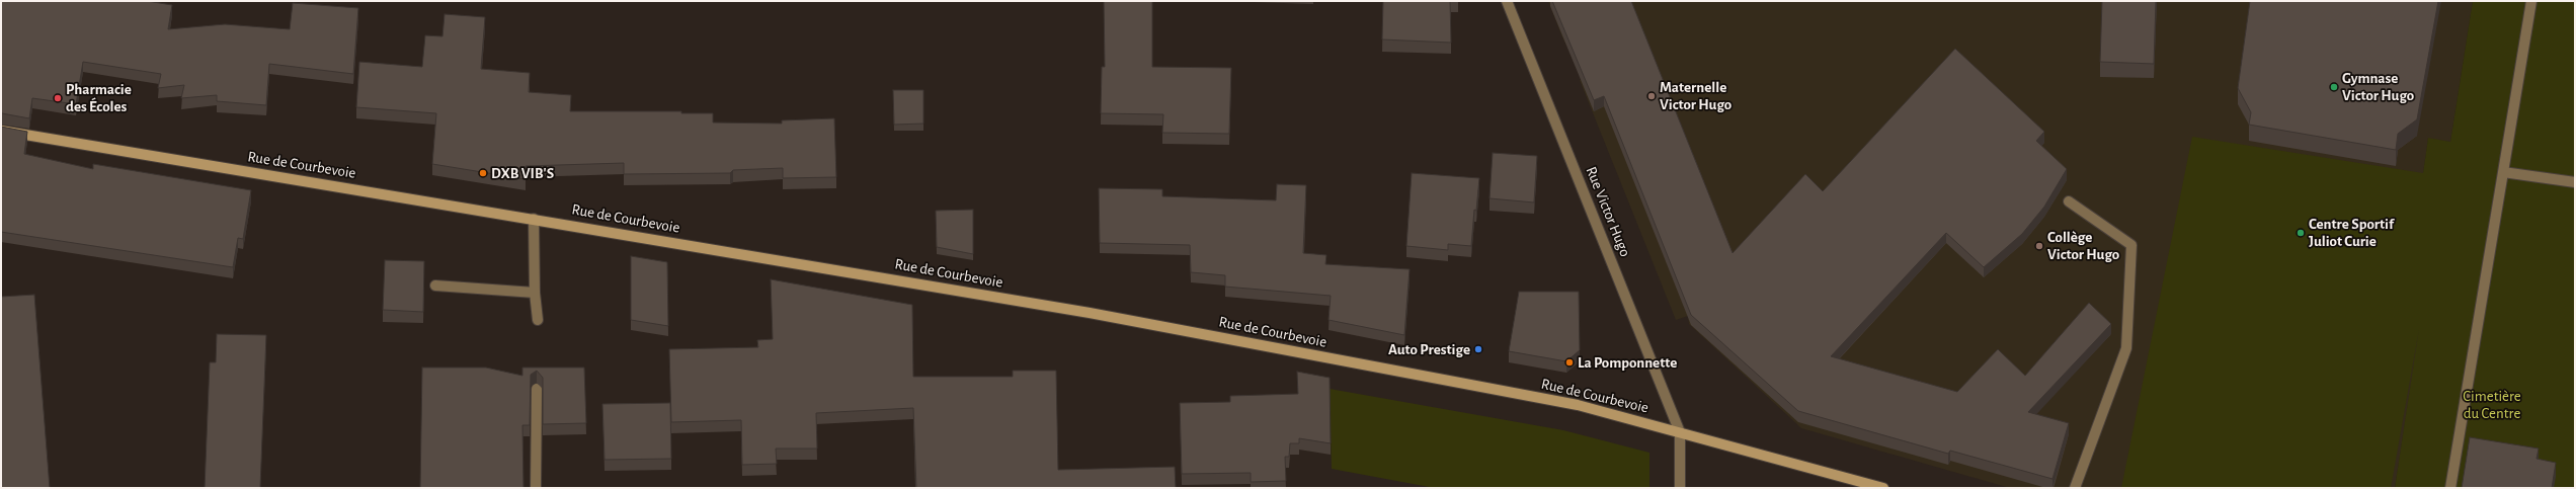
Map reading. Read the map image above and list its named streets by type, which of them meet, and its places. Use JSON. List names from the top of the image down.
{
  "streets": {
    "street": ["Rue de Courbevoie", "Rue Victor Hugo"]
  },
  "crossings": [
    ["Rue de Courbevoie", "Rue Victor Hugo"]
  ],
  "parks": ["Cimetière du Centre"],
  "places": [
    "Gymnase Victor Hugo",
    "Maternelle Victor Hugo",
    "Pharmacie des Écoles",
    "DXB VIB'S",
    "Centre Sportif Juliot Curie",
    "Collège Victor Hugo",
    "Auto Prestige",
    "La Pomponnette"
  ]
}
